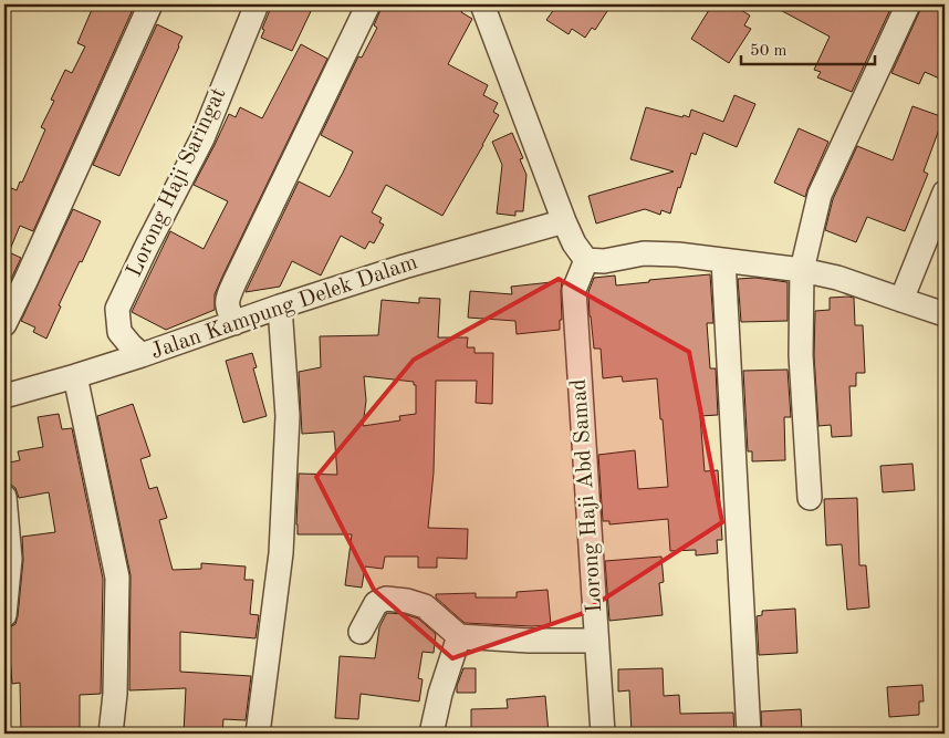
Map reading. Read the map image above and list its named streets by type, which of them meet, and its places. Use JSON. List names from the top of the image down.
{
  "streets": {
    "street": ["Lorong Haji Saringat", "Jalan Kampung Delek Dalam", "Lorong Haji Abd Samad"]
  },
  "crossings": [
    ["Lorong Haji Saringat", "Jalan Kampung Delek Dalam"]
  ],
  "scale_bar": "50 m"
}
